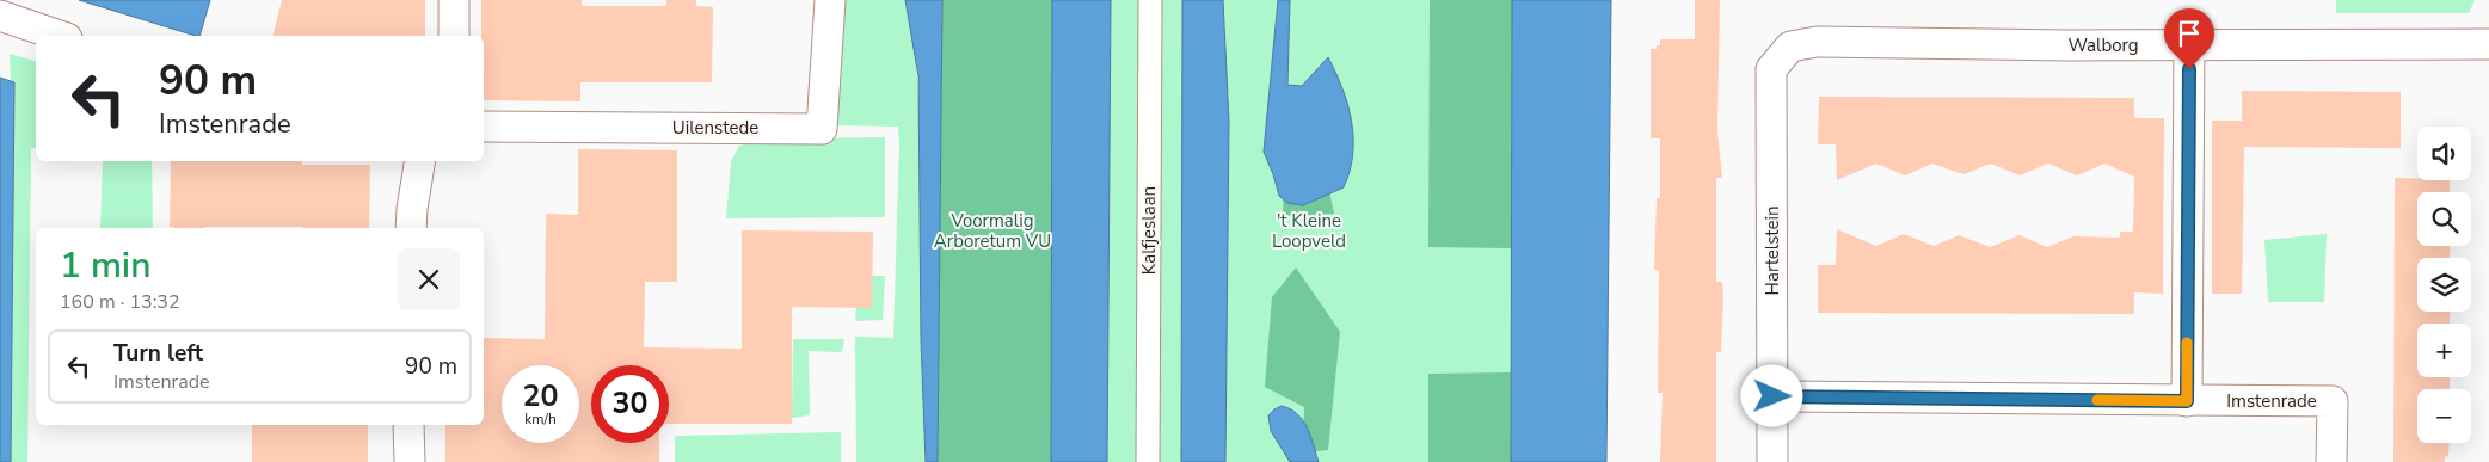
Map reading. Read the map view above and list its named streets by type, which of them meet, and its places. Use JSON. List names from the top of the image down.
{
  "streets": {
    "street": [
      "Walborg",
      "Uilenstede",
      "Kalfjeslaan",
      "Hartelstein",
      "Imstenrade"
    ]
  },
  "crossings": [
    ["Walborg", "Hartelstein"],
    ["Hartelstein", "Imstenrade"]
  ],
  "parks": ["Voormalig Arboretum VU", "'t Kleine Loopveld"],
  "page": {
    "turn": ["90 m", "Imstenrade"],
    "map_buttons": ["+", "−"],
    "heading": ["1 min", "160 m · 13:32"],
    "list": [
      {
        "name": "Turn left",
        "note": "Imstenrade",
        "value": "90 m"
      }
    ],
    "speed": "20 km/h",
    "limit": "30"
  }
}
